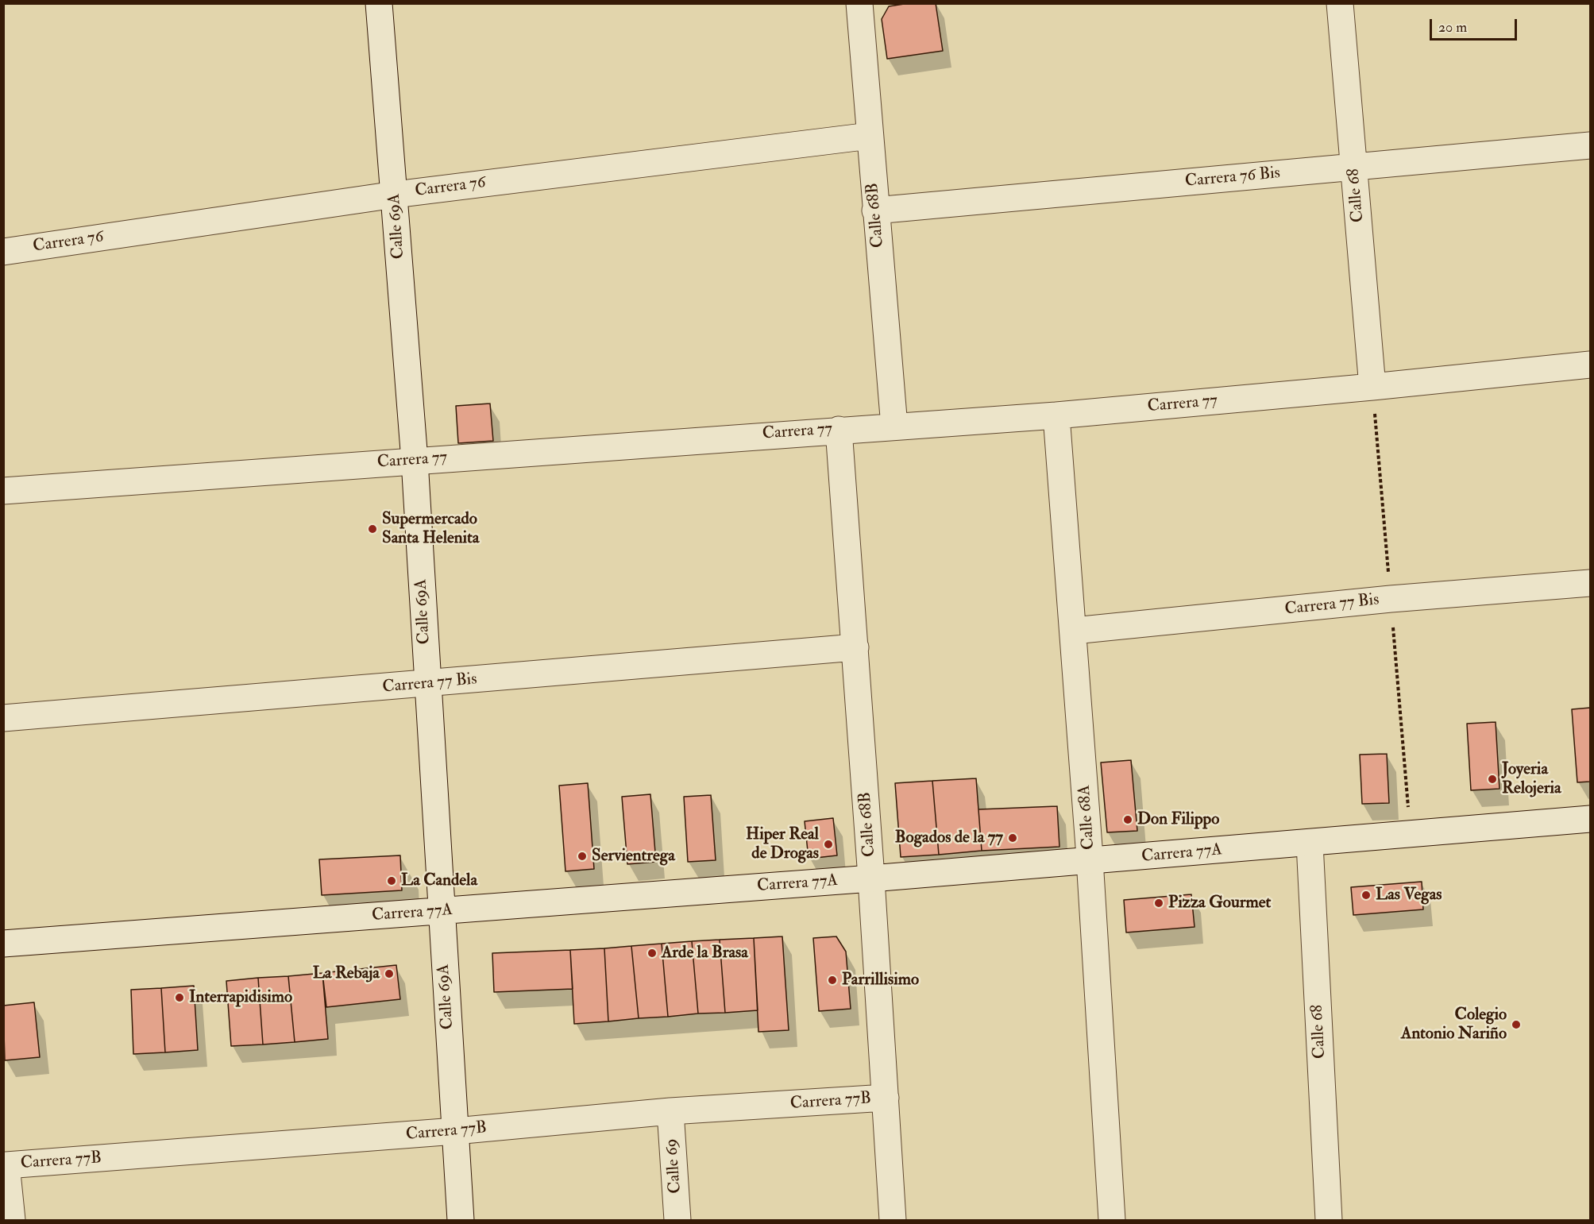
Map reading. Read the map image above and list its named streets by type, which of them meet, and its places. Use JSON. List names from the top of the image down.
{
  "streets": {
    "street": [
      "Carrera 76 Bis",
      "Carrera 76",
      "Calle 68",
      "Calle 68B",
      "Calle 69A",
      "Carrera 77",
      "Carrera 77 Bis",
      "Calle 68A",
      "Carrera 77A",
      "Carrera 77B",
      "Calle 69"
    ]
  },
  "crossings": [
    ["Carrera 76 Bis", "Calle 68"],
    ["Carrera 76 Bis", "Calle 68B"],
    ["Carrera 76", "Calle 68B"],
    ["Carrera 76", "Calle 69A"],
    ["Calle 68", "Carrera 77"],
    ["Calle 68", "Carrera 77A"],
    ["Calle 68B", "Carrera 77"],
    ["Calle 68B", "Carrera 77 Bis"],
    ["Calle 68B", "Carrera 77A"],
    ["Calle 68B", "Carrera 77B"],
    ["Calle 69A", "Carrera 77"],
    ["Calle 69A", "Carrera 77 Bis"],
    ["Calle 69A", "Carrera 77A"],
    ["Calle 69A", "Carrera 77B"],
    ["Carrera 77", "Calle 68A"],
    ["Carrera 77 Bis", "Calle 68A"],
    ["Calle 68A", "Carrera 77A"],
    ["Carrera 77B", "Calle 69"]
  ],
  "places": [
    "Supermercado Santa Helenita",
    "Joyeria Relojeria",
    "Don Filippo",
    "Bogados de la 77",
    "Hiper Real de Drogas",
    "Servientrega",
    "La Candela",
    "Las Vegas",
    "Pizza Gourmet",
    "Arde la Brasa",
    "La Rebaja",
    "Parrillisimo",
    "Interrapidisimo",
    "Colegio Antonio Nariño"
  ],
  "scale_bar": "20 m"
}
